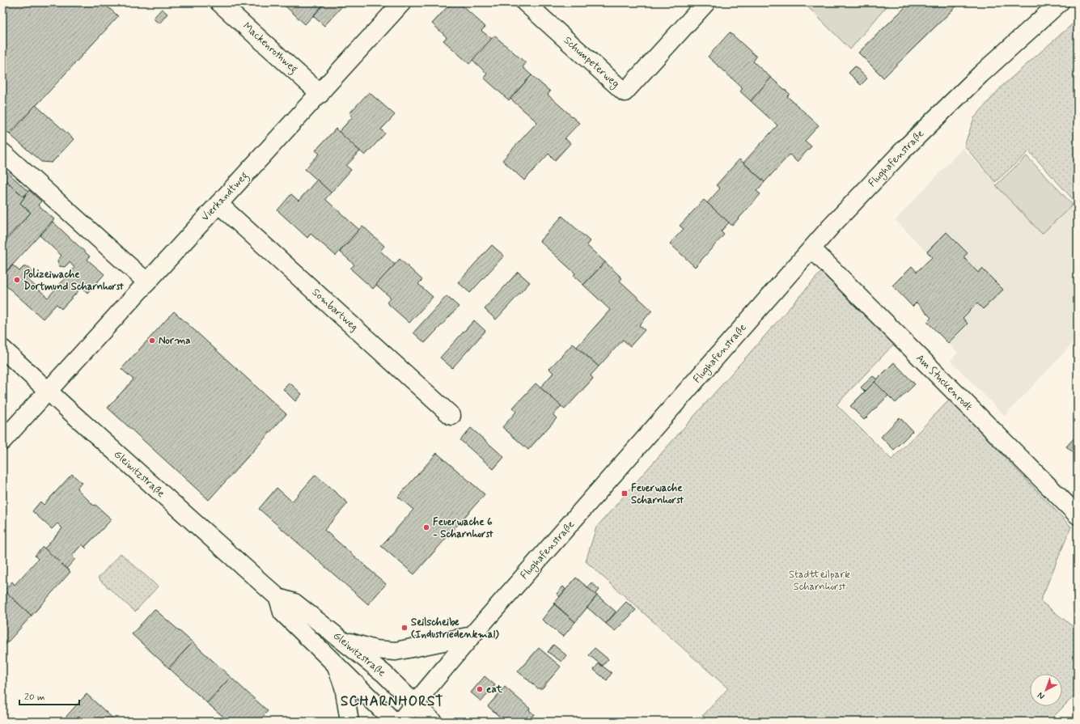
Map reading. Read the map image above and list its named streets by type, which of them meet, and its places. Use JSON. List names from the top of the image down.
{
  "streets": {
    "street": [
      "Mackenrothweg",
      "Schumpeterweg",
      "Flughafenstraße",
      "Vierkandtweg",
      "Sombartweg",
      "Am Stuckenrodt",
      "Gleiwitzstraße"
    ]
  },
  "crossings": [
    ["Mackenrothweg", "Vierkandtweg"],
    ["Flughafenstraße", "Am Stuckenrodt"],
    ["Flughafenstraße", "Gleiwitzstraße"],
    ["Vierkandtweg", "Sombartweg"],
    ["Vierkandtweg", "Gleiwitzstraße"]
  ],
  "districts": ["SCHARNHORST"],
  "parks": ["Stadtteilpark Scharnhorst"],
  "places": {
    "other": [
      "Polizeiwache Dortmund Scharnhorst",
      "Norma",
      "Feuerwache 6 - Scharnhorst",
      "Seilscheibe (Industriedenkmal)",
      "eat"
    ],
    "transit": ["Feuerwache Scharnhorst"]
  },
  "scale_bar": "20 m",
  "north": "bottom left"
}
